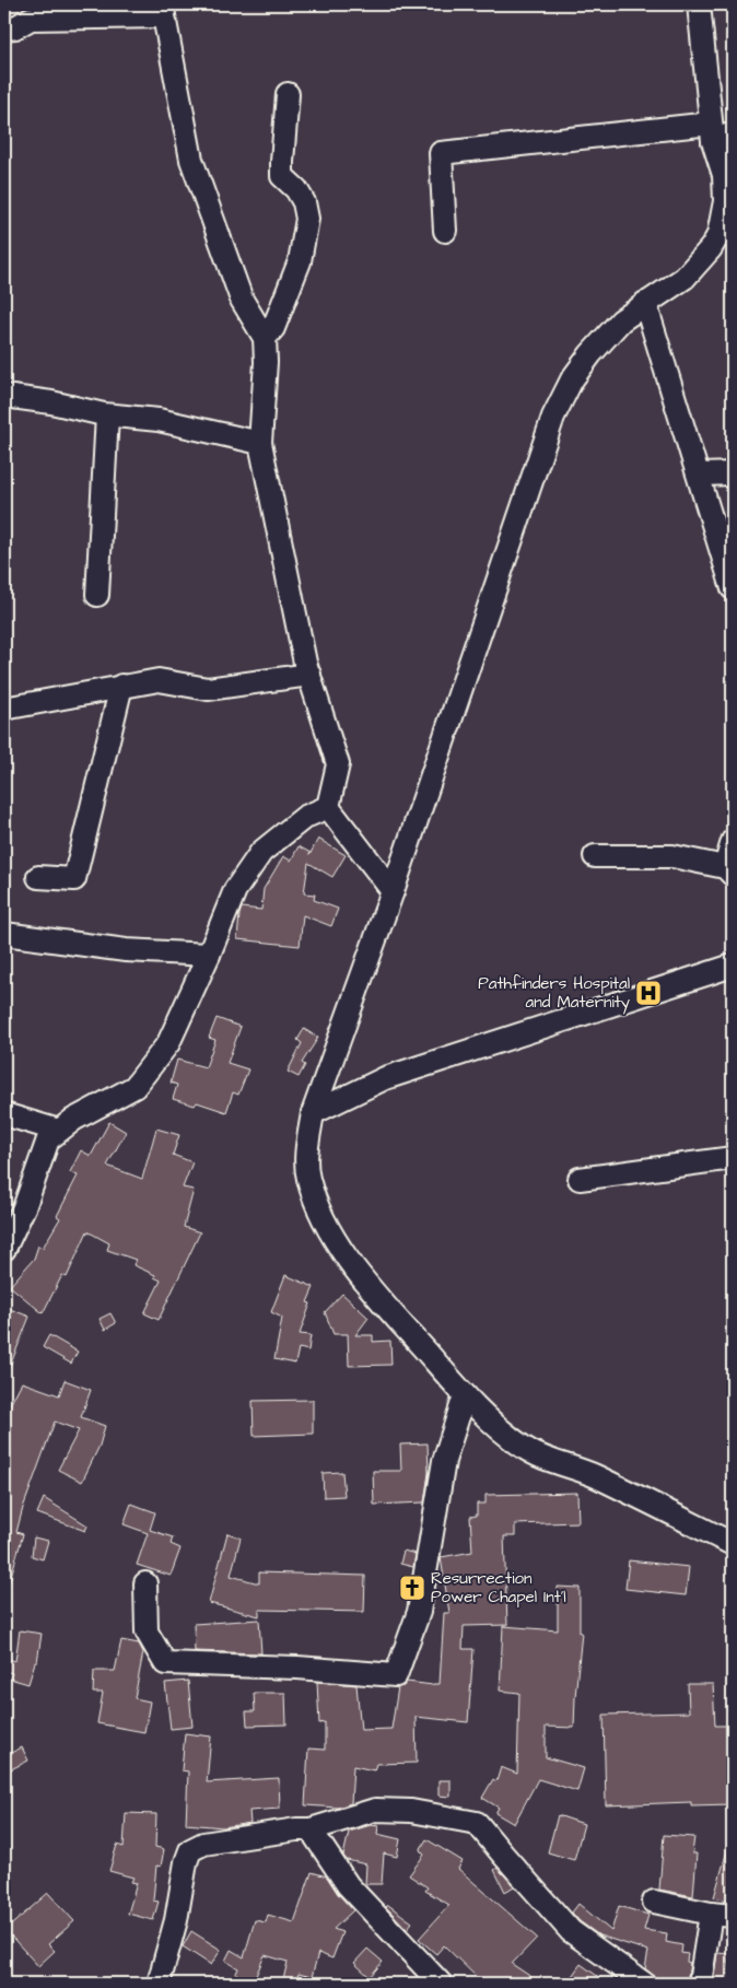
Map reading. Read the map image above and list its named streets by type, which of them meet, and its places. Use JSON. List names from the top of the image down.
{
  "places": {
    "hospital": ["Pathfinders Hospital and Maternity"],
    "church": ["Resurrection Power Chapel Int'l"]
  }
}
